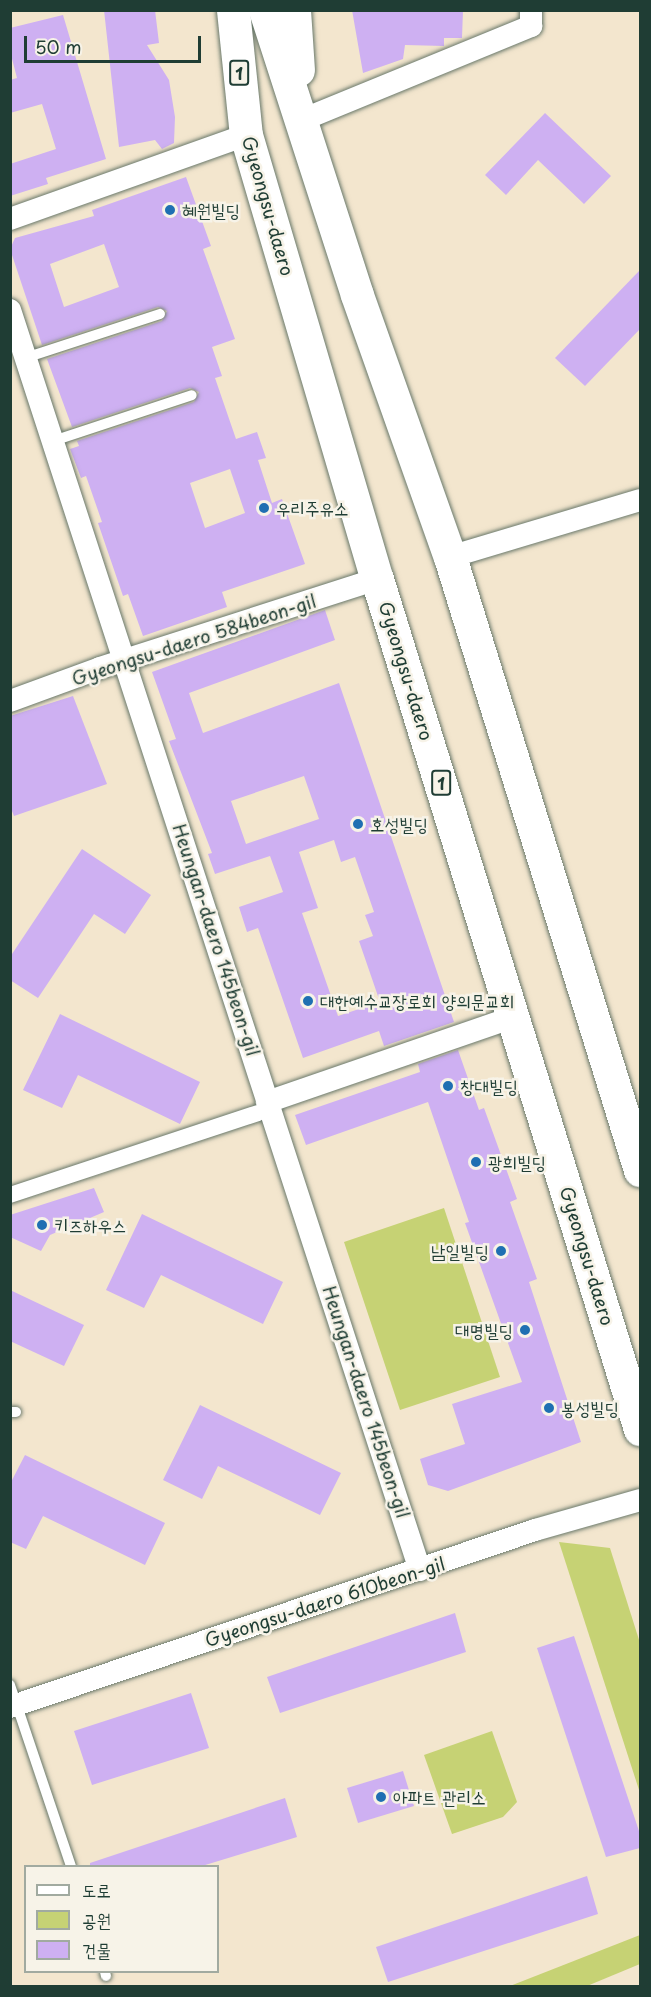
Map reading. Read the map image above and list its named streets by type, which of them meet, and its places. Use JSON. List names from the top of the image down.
{
  "streets": {
    "main road": ["1", "Gyeongsu-daero"],
    "street": ["Gyeongsu-daero 584beon-gil", "Heungan-daero 145beon-gil", "Gyeongsu-daero 610beon-gil"]
  },
  "crossings": [
    ["Gyeongsu-daero", "Gyeongsu-daero 584beon-gil"],
    ["Gyeongsu-daero 584beon-gil", "Heungan-daero 145beon-gil"],
    ["Heungan-daero 145beon-gil", "Gyeongsu-daero 610beon-gil"]
  ],
  "places": [
    "혜원빌딩",
    "우리주유소",
    "호성빌딩",
    "대한예수교장로회 양의문교회",
    "창대빌딩",
    "광희빌딩",
    "키즈하우스",
    "남일빌딩",
    "대명빌딩",
    "봉성빌딩",
    "아파트 관리소"
  ],
  "legend": ["도로", "공원", "건물"],
  "scale_bar": "50 m"
}
